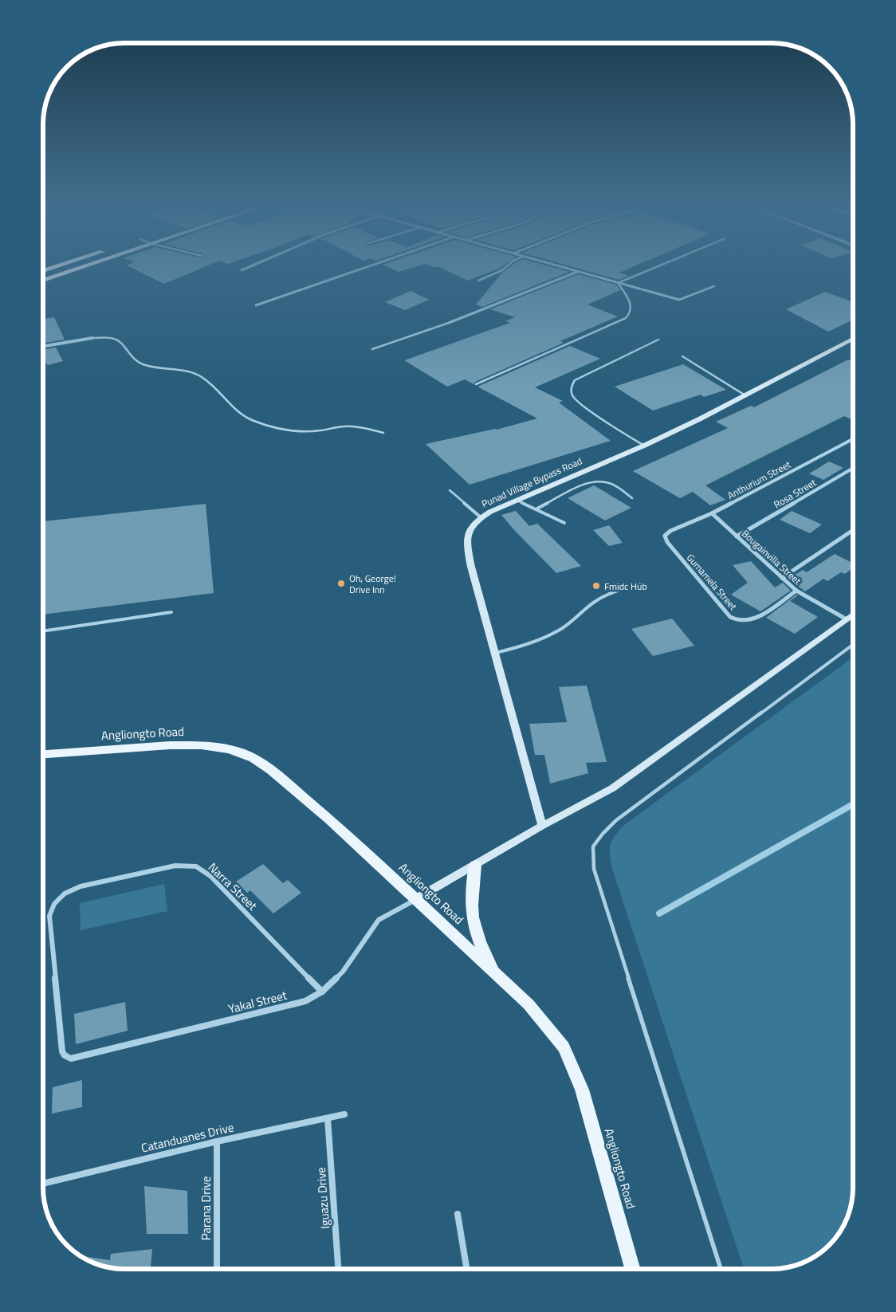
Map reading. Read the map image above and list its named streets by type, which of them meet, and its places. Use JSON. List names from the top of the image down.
{
  "streets": {
    "main road": ["Punad Village Bypass Road", "Angliongto Road"],
    "street": [
      "Anthurium Street",
      "Rosa Street",
      "Bougainvilla Street",
      "Gumamela Street",
      "Narra Street",
      "Yakal Street",
      "Catanduanes Drive",
      "Iguazu Drive",
      "Parana Drive"
    ]
  },
  "crossings": [
    ["Anthurium Street", "Bougainvilla Street"],
    ["Anthurium Street", "Gumamela Street"],
    ["Rosa Street", "Bougainvilla Street"],
    ["Bougainvilla Street", "Gumamela Street"],
    ["Angliongto Road", "Yakal Street"],
    ["Narra Street", "Yakal Street"],
    ["Catanduanes Drive", "Iguazu Drive"],
    ["Catanduanes Drive", "Parana Drive"]
  ],
  "places": ["Oh, George! Drive Inn", "Fmidc Hub"]
}
